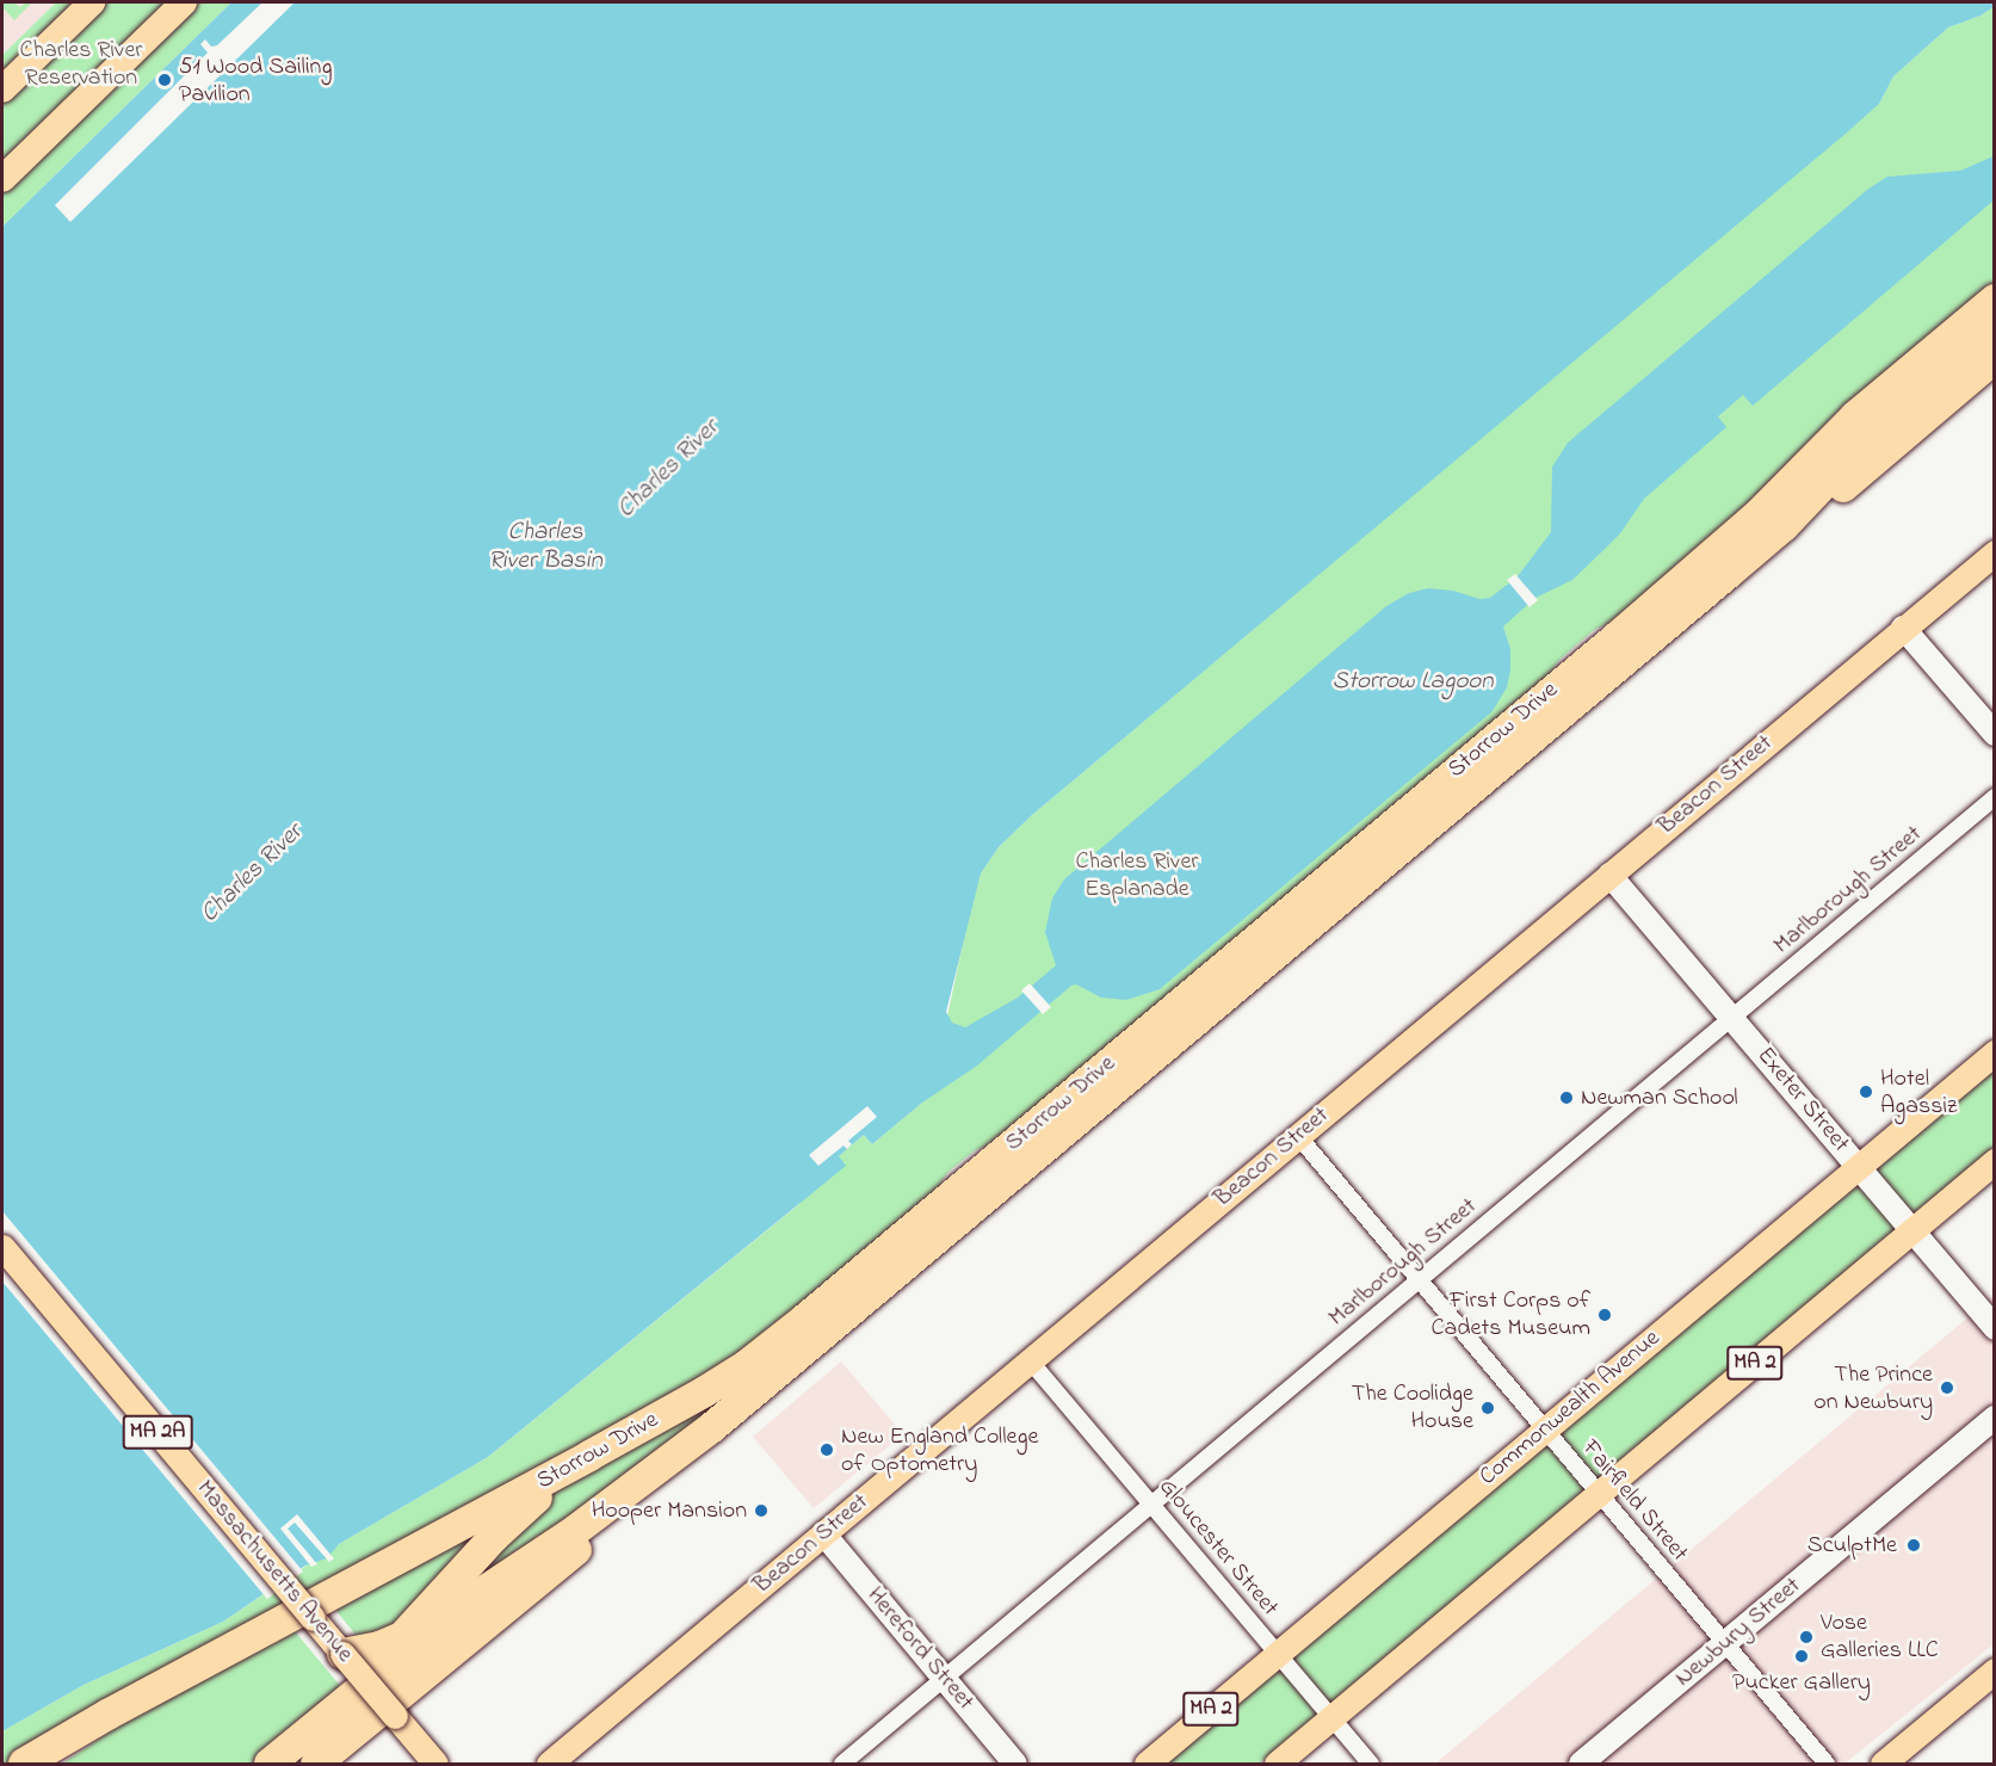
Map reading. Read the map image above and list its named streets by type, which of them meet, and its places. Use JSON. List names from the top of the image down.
{
  "streets": {
    "highway": ["Storrow Drive"],
    "main road": [
      "Beacon Street",
      "Exeter Street",
      "MA 2",
      "Commonwealth Avenue",
      "MA 2A",
      "Massachusetts Avenue",
      "Newbury Street",
      "Hereford Street"
    ],
    "street": ["Marlborough Street", "Fairfield Street", "Gloucester Street"]
  },
  "crossings": [
    ["Beacon Street", "Exeter Street"],
    ["Beacon Street", "Fairfield Street"],
    ["Beacon Street", "Gloucester Street"],
    ["Beacon Street", "Hereford Street"],
    ["Marlborough Street", "Exeter Street"],
    ["Marlborough Street", "Fairfield Street"],
    ["Marlborough Street", "Gloucester Street"],
    ["Marlborough Street", "Hereford Street"],
    ["Exeter Street", "MA 2"],
    ["Exeter Street", "Commonwealth Avenue"],
    ["MA 2", "Fairfield Street"],
    ["MA 2", "Gloucester Street"],
    ["Commonwealth Avenue", "Fairfield Street"],
    ["Commonwealth Avenue", "Gloucester Street"],
    ["Fairfield Street", "Newbury Street"]
  ],
  "water": ["Charles River", "Charles River Basin", "Storrow Lagoon"],
  "parks": ["Charles River Reservation", "Charles River Esplanade"],
  "places": [
    "51 Wood Sailing Pavilion",
    "Hotel Agassiz",
    "Newman School",
    "First Corps of Cadets Museum",
    "The Prince on Newbury",
    "The Coolidge House",
    "New England College of Optometry",
    "Hooper Mansion",
    "SculptMe",
    "Vose Galleries LLC",
    "Pucker Gallery"
  ]
}
